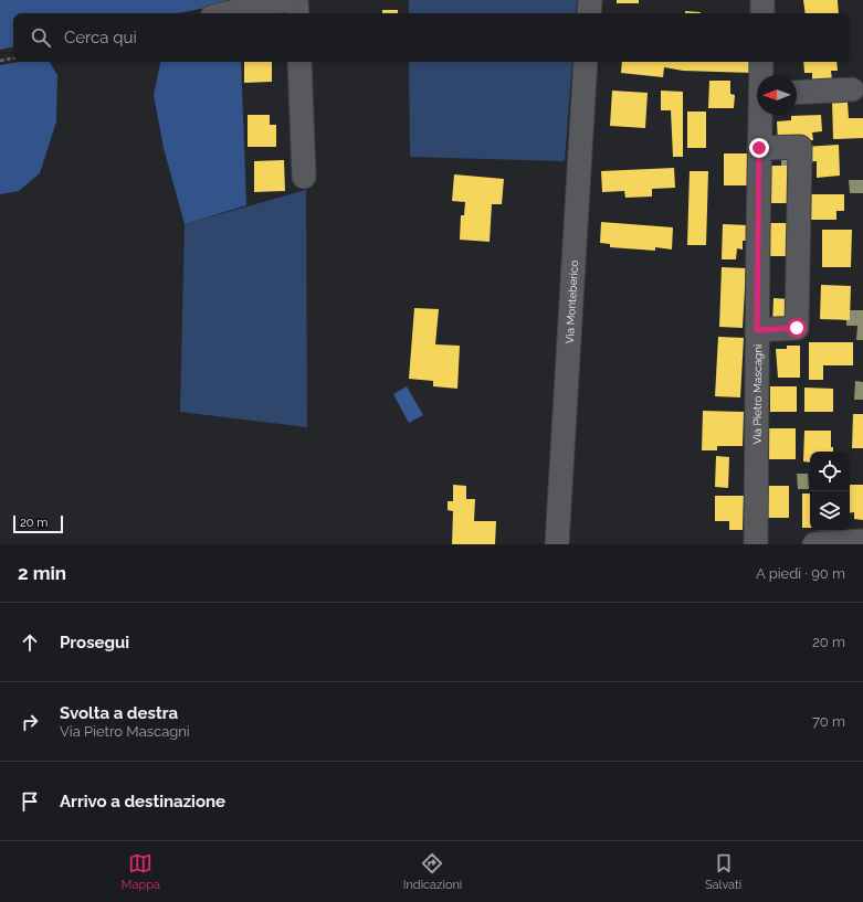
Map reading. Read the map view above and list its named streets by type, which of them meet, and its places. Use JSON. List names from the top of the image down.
{
  "streets": {
    "street": ["Via Monteberico", "Via Pietro Mascagni"]
  },
  "scale_bar": "20 m",
  "north": "left",
  "page": {
    "search": "Cerca qui",
    "scale": "20 m",
    "heading": ["2 min", "A piedi · 90 m"],
    "list": [
      ["Prosegui", "20 m"],
      ["Svolta a destra", "Via Pietro Mascagni", "70 m"],
      "Arrivo a destinazione"
    ],
    "nav": ["Mappa", "Indicazioni", "Salvati"]
  }
}
